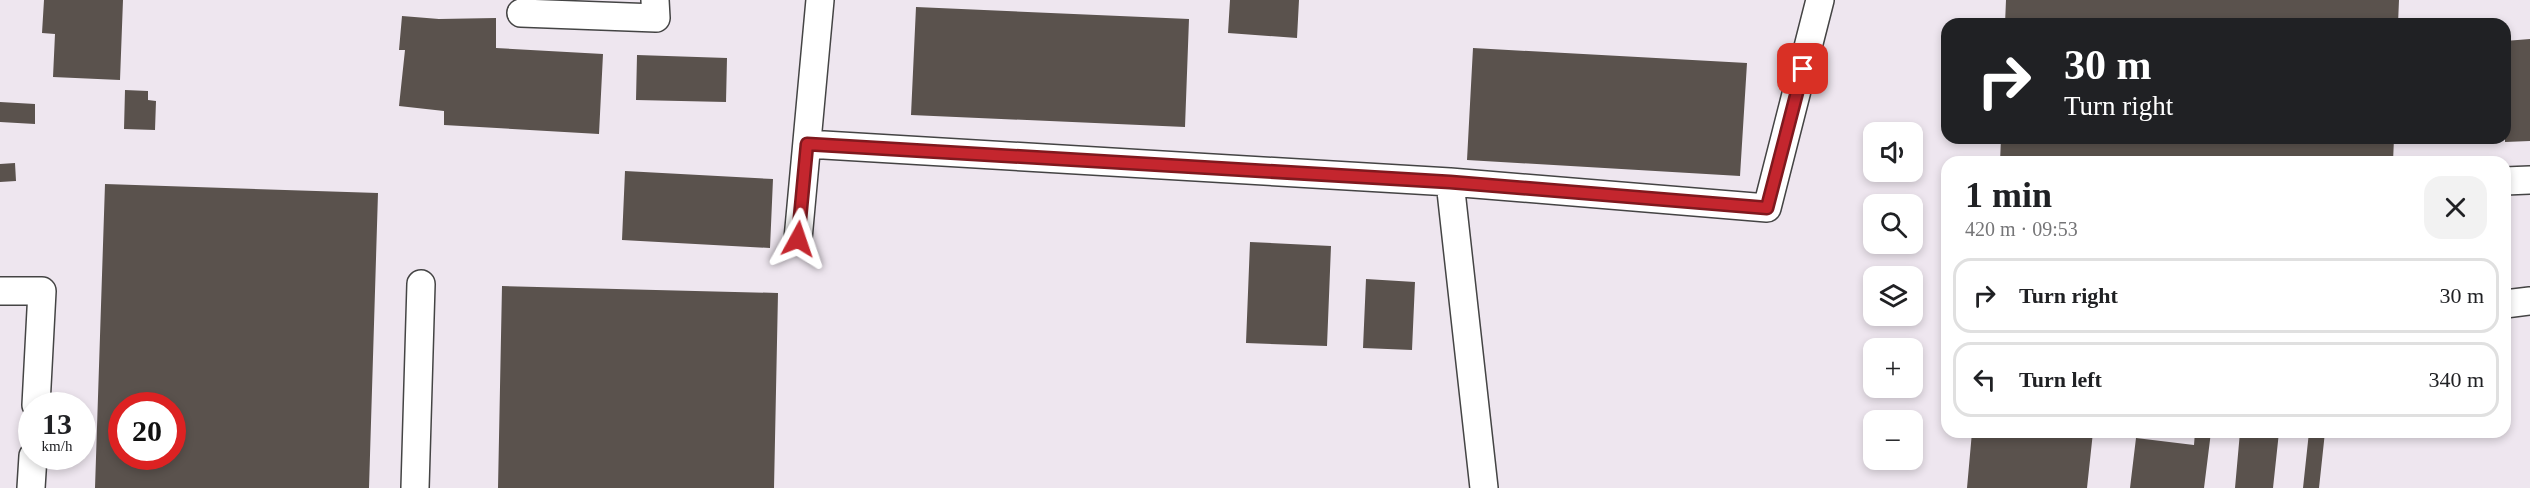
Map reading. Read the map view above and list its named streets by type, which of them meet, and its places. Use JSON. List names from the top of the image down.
{
  "page": {
    "turn": ["30 m", "Turn right"],
    "map_buttons": ["+", "−"],
    "heading": ["1 min", "420 m · 09:53"],
    "list": [
      {
        "name": "Turn right",
        "value": "30 m"
      },
      {
        "name": "Turn left",
        "value": "340 m"
      }
    ],
    "speed": "13 km/h",
    "limit": "20"
  }
}
